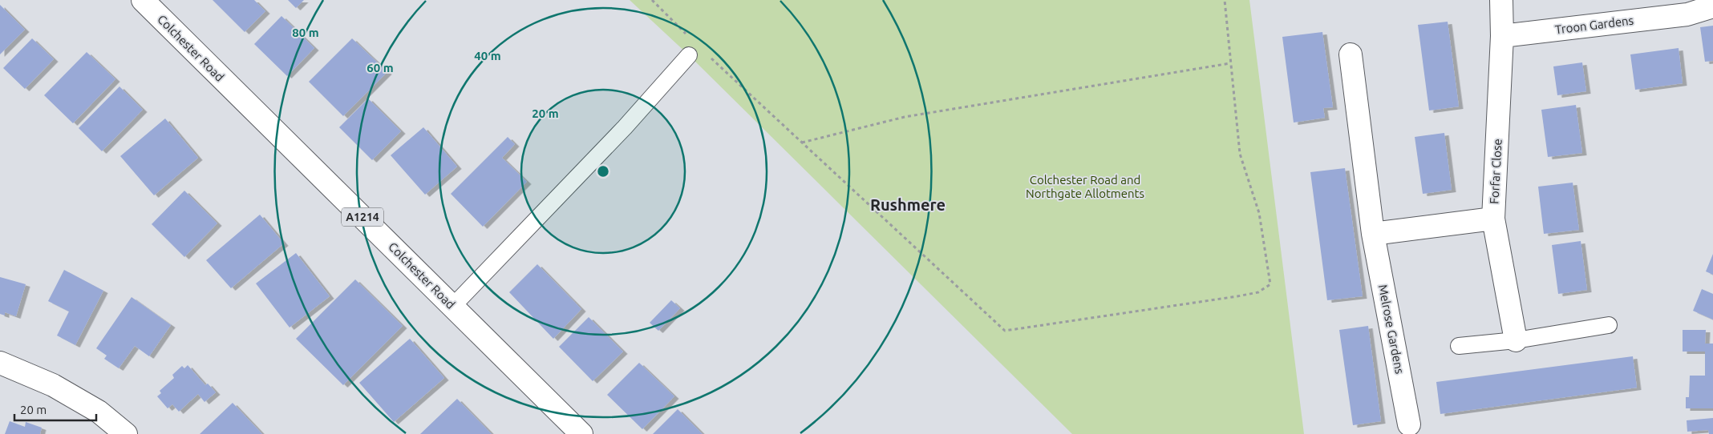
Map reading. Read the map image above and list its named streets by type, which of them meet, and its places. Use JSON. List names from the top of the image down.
{
  "streets": {
    "street": [
      "Troon Gardens",
      "Colchester Road",
      "Forfar Close",
      "A1214",
      "Melrose Gardens"
    ]
  },
  "crossings": [
    ["Troon Gardens", "Forfar Close"]
  ],
  "districts": ["Rushmere"],
  "parks": ["Colchester Road and Northgate Allotments"],
  "scale_bar": "20 m",
  "rings": [
    "80 m",
    "40 m",
    "60 m",
    "20 m"
  ]
}
